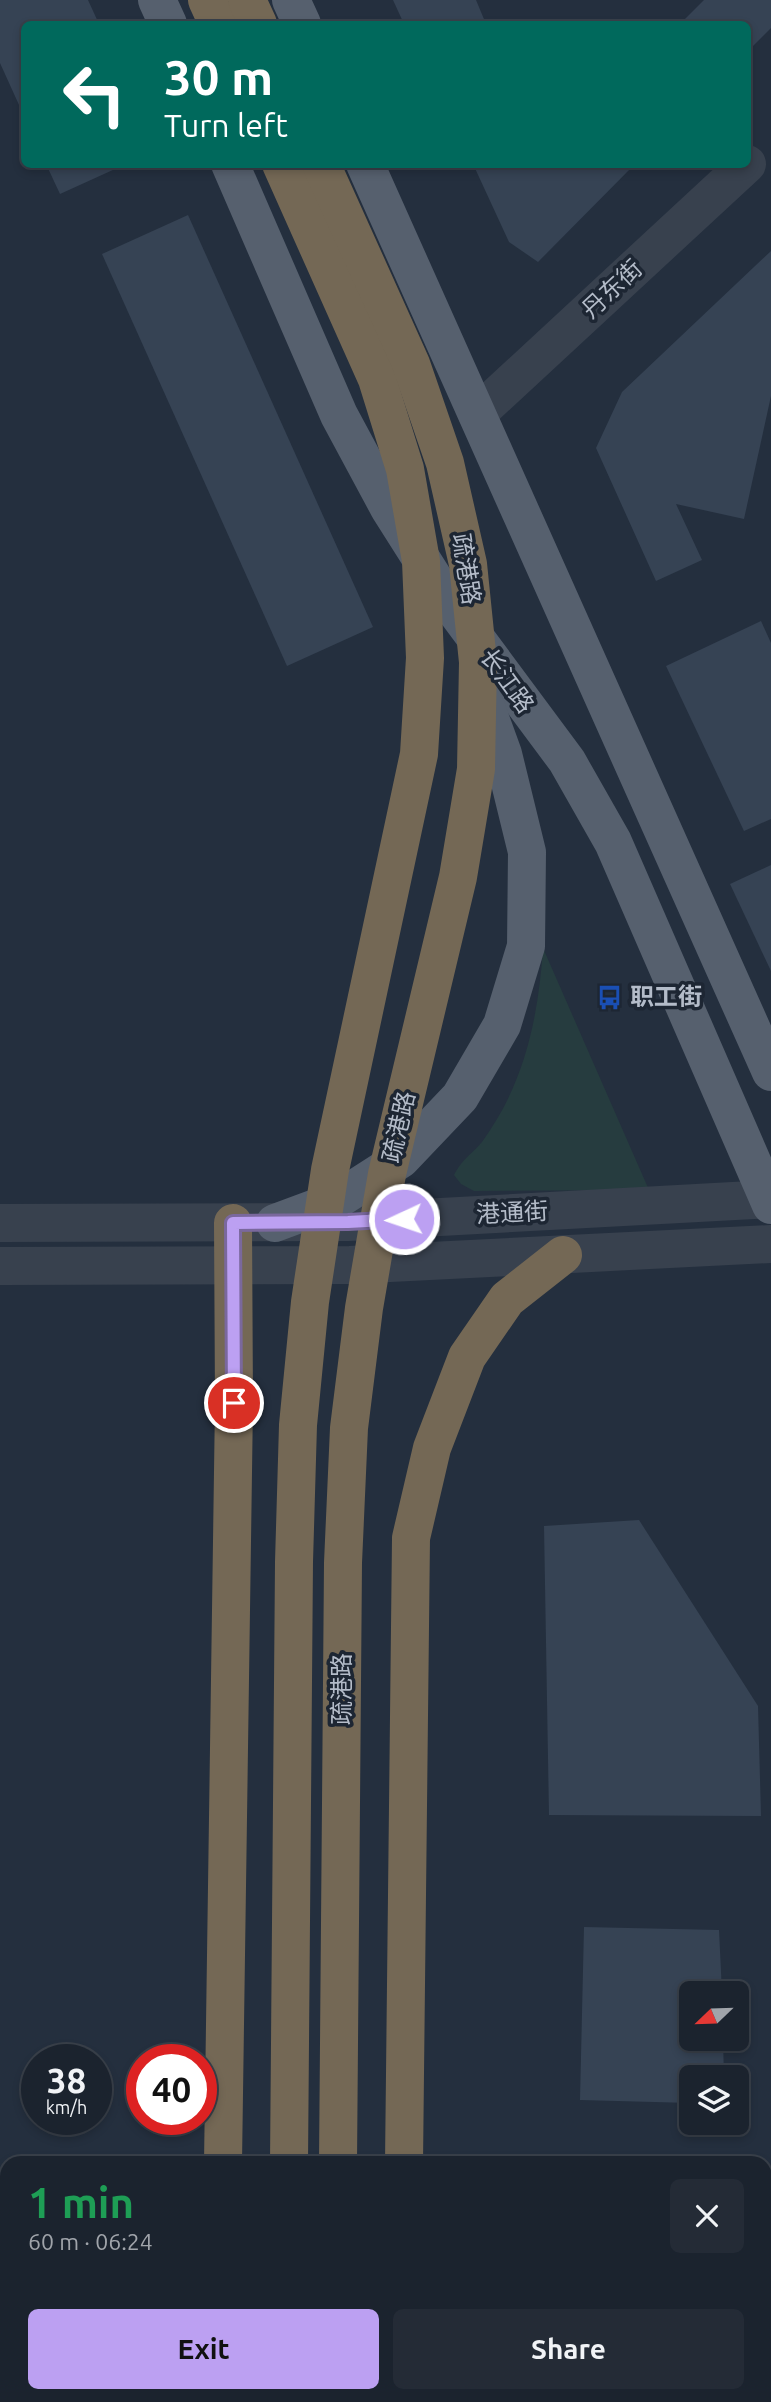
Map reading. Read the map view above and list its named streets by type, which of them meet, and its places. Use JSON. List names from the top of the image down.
{
  "streets": {
    "highway": ["疏港路"],
    "main road": ["长江路"],
    "street": ["丹东街", "港通街"]
  },
  "crossings": [
    ["长江路", "港通街"]
  ],
  "places": {
    "bus stop": ["职工街"]
  },
  "north": "bottom left",
  "page": {
    "turn": ["30 m", "Turn left"],
    "speed": "38 km/h",
    "limit": "40",
    "heading": ["1 min", "60 m · 06:24"],
    "buttons": ["Exit", "Share"]
  }
}
